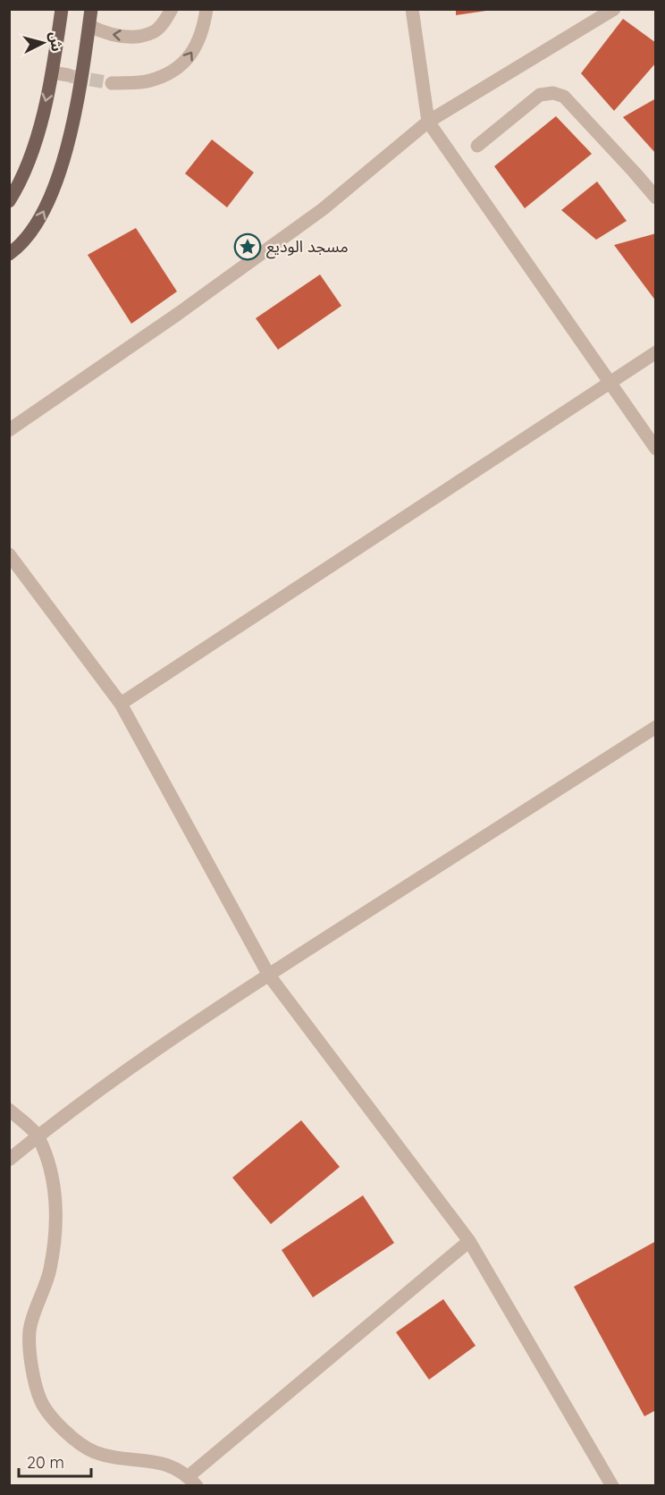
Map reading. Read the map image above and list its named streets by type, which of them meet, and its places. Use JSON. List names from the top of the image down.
{
  "places": {
    "place": ["مسجد الوديع"]
  },
  "scale_bar": "20 m",
  "north": "right"
}
